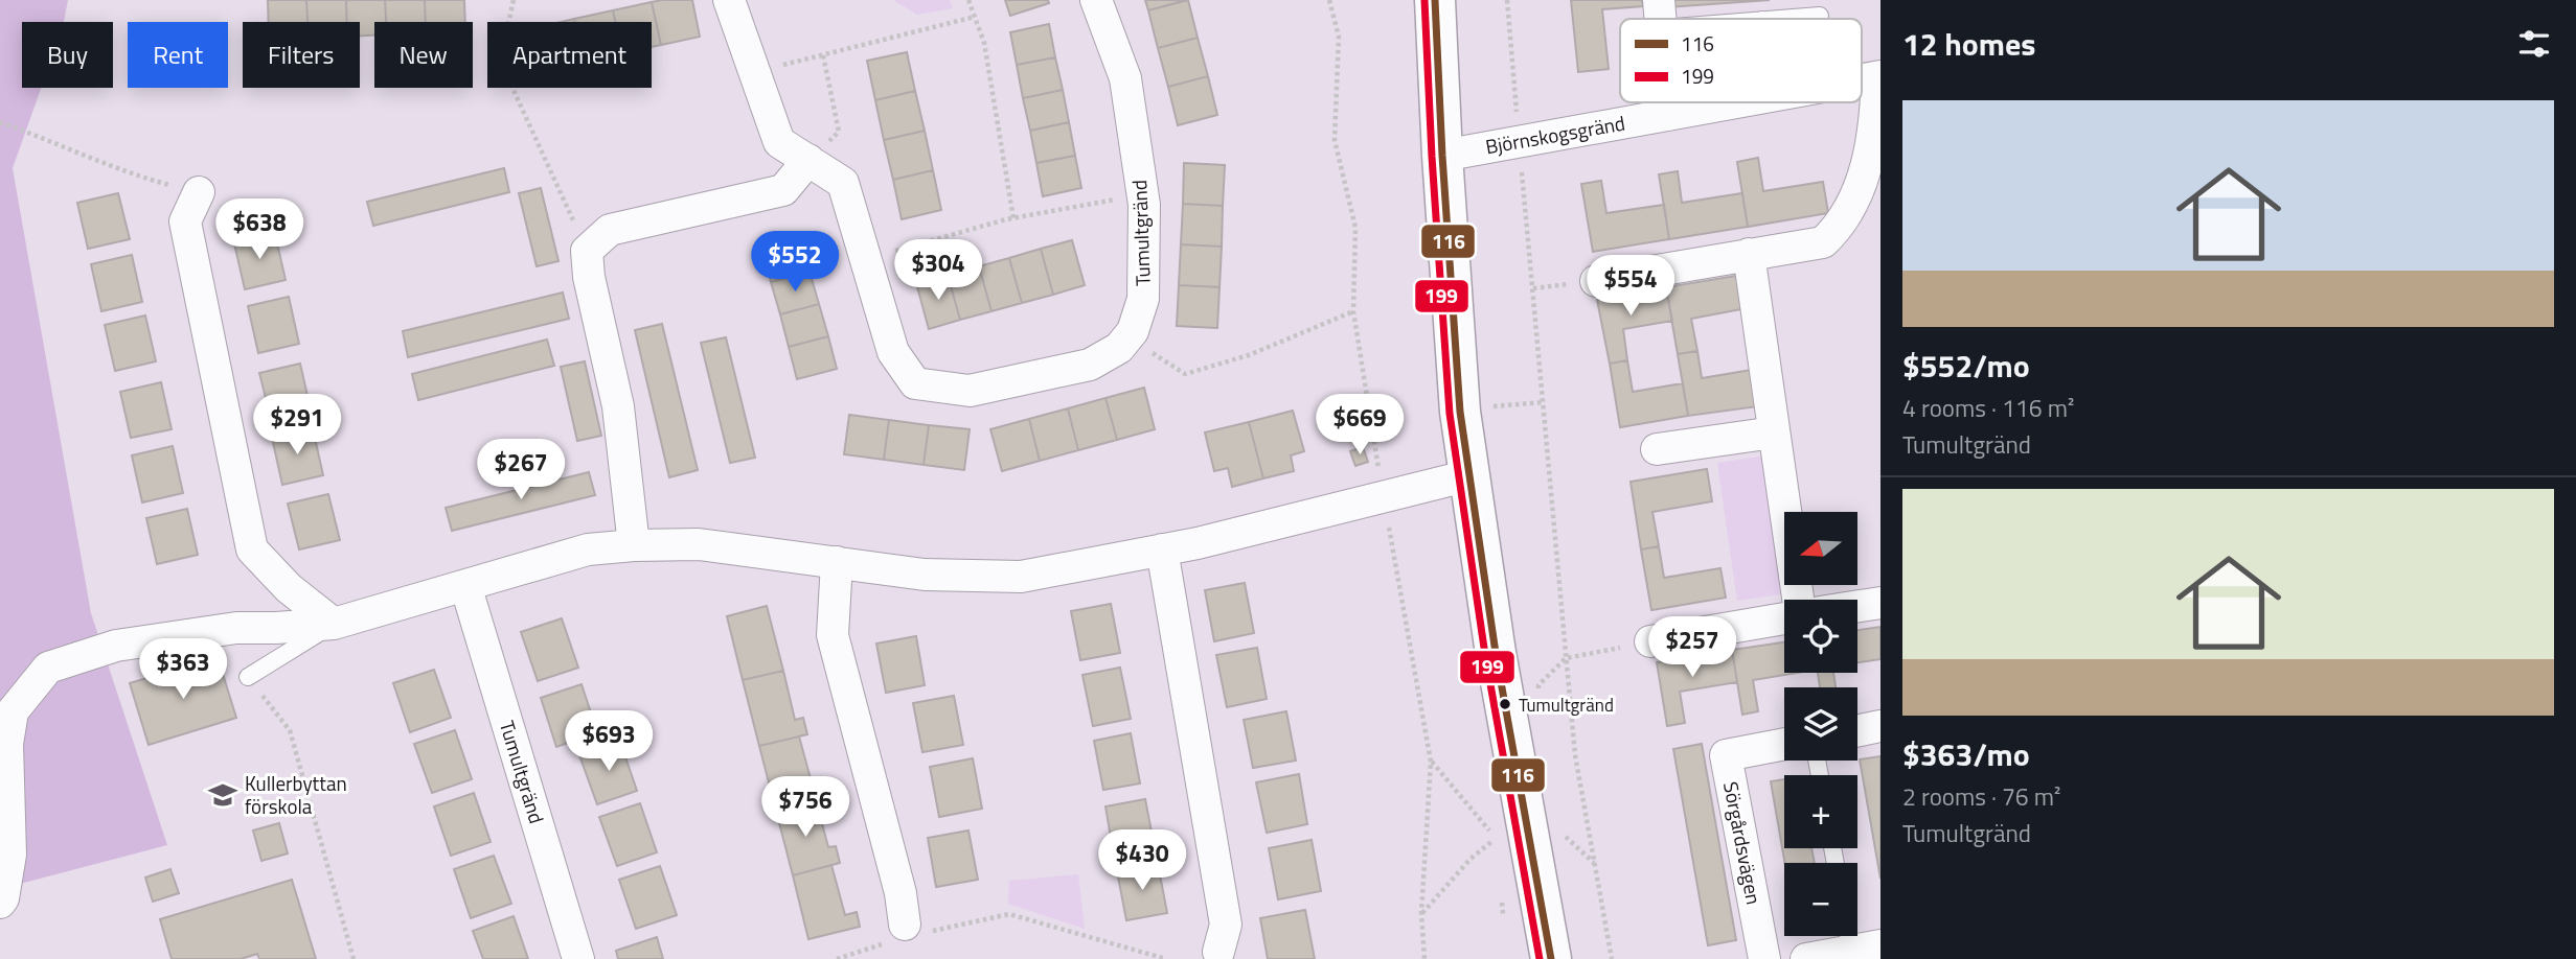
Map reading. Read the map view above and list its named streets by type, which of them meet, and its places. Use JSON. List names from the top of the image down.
{
  "streets": {
    "street": ["Björnskogsgränd", "Tumultgränd", "Sörgårdsvägen"]
  },
  "places": {
    "other": ["Tumultgränd"],
    "school or university": ["Kullerbyttan förskola"]
  },
  "lines": ["transit line 116", "transit line 199"],
  "legend": ["116", "199"],
  "north": "left",
  "page": {
    "heading": "12 homes",
    "chip": [
      "Buy",
      "Rent",
      "Filters",
      "New",
      "Apartment"
    ],
    "list": [
      {
        "name": "$552/mo",
        "note": "4 rooms · 116 m² · Tumultgränd"
      },
      {
        "name": "$363/mo",
        "note": "2 rooms · 76 m² · Tumultgränd"
      }
    ],
    "price": [
      "$638",
      "$552",
      "$304",
      "$554",
      "$291",
      "$669",
      "$267",
      "$257",
      "$363",
      "$693",
      "$756",
      "$430"
    ],
    "map_buttons": ["+", "−"]
  }
}
